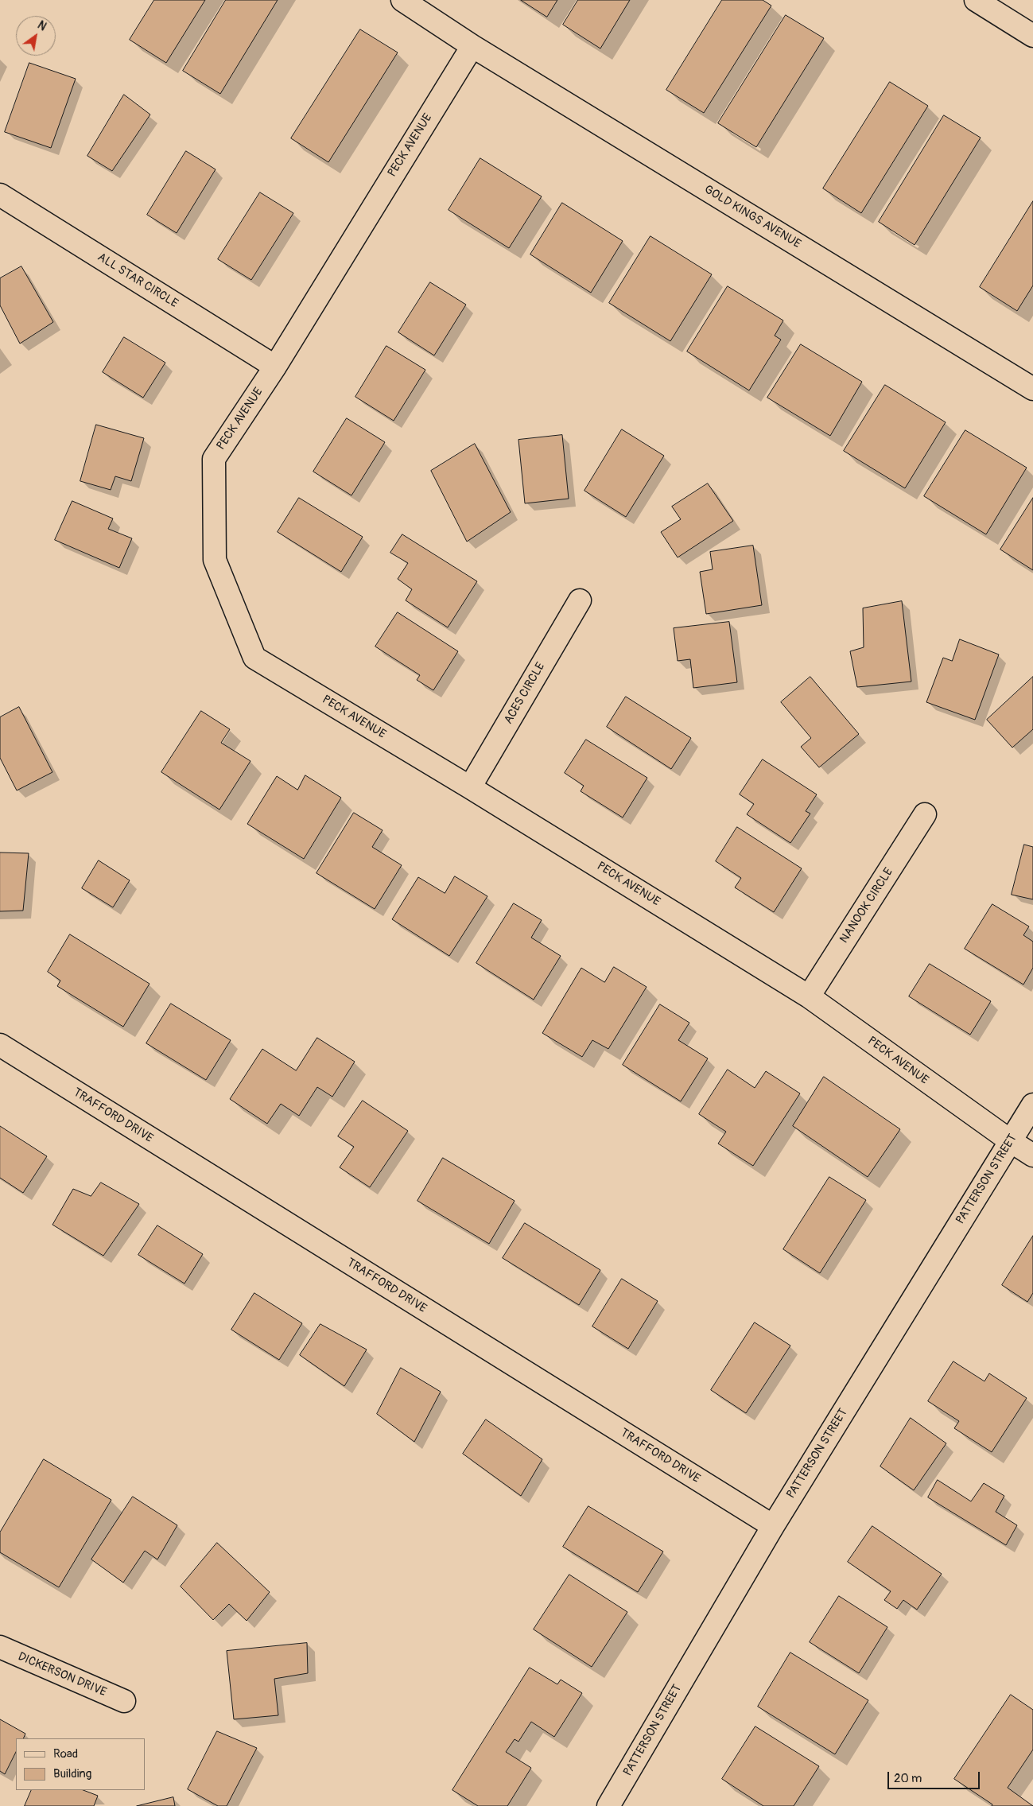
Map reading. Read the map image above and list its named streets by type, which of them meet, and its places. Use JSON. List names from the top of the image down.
{
  "streets": {
    "street": [
      "PECK AVENUE",
      "GOLD KINGS AVENUE",
      "ALL STAR CIRCLE",
      "ACES CIRCLE",
      "NANOOK CIRCLE",
      "TRAFFORD DRIVE",
      "PATTERSON STREET",
      "DICKERSON DRIVE"
    ]
  },
  "crossings": [
    ["PECK AVENUE", "GOLD KINGS AVENUE"],
    ["PECK AVENUE", "ALL STAR CIRCLE"],
    ["PECK AVENUE", "ACES CIRCLE"],
    ["PECK AVENUE", "NANOOK CIRCLE"],
    ["PECK AVENUE", "PATTERSON STREET"],
    ["TRAFFORD DRIVE", "PATTERSON STREET"]
  ],
  "legend": ["Road", "Building"],
  "scale_bar": "20 m",
  "north": "top right"
}
